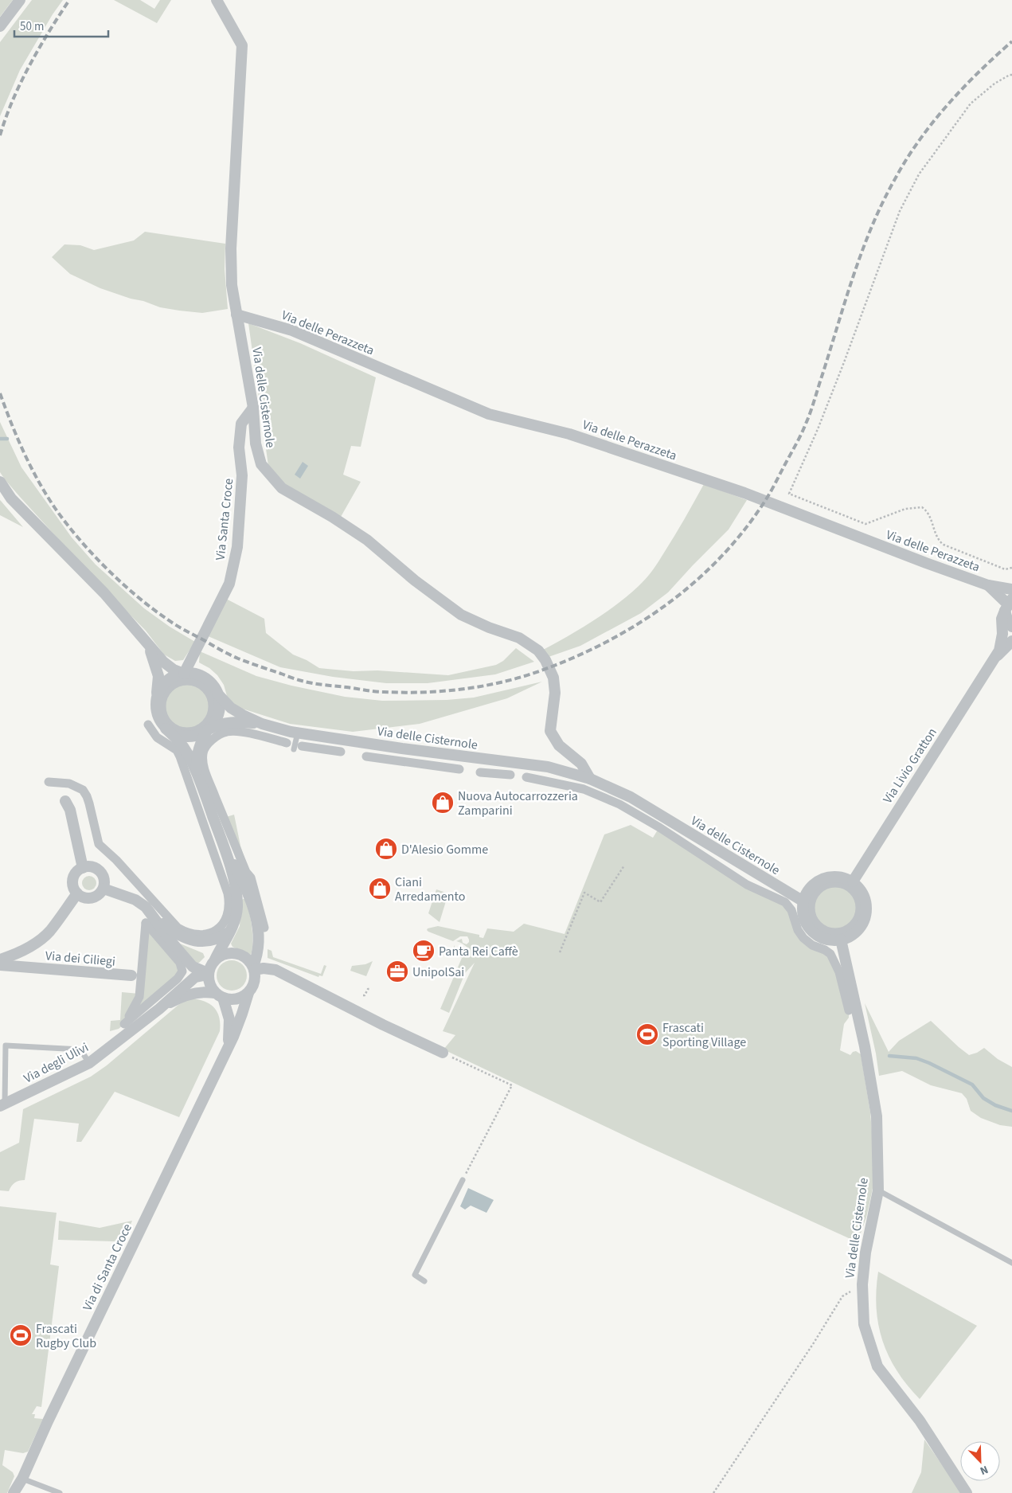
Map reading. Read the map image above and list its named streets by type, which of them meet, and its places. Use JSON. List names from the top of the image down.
{
  "streets": {
    "street": [
      "Via delle Perazzeta",
      "Via delle Cisternole",
      "Via Santa Croce",
      "Via Livio Gratton",
      "Via dei Ciliegi",
      "Via degli Ulivi",
      "Via di Santa Croce"
    ]
  },
  "crossings": [
    ["Via delle Perazzeta", "Via delle Cisternole"],
    ["Via delle Perazzeta", "Via Livio Gratton"],
    ["Via delle Cisternole", "Via Santa Croce"]
  ],
  "places": {
    "shop": ["Nuova Autocarrozzeria Zamparini", "D'Alesio Gomme", "Ciani Arredamento"],
    "cafe": ["Panta Rei Caffè"],
    "office": ["UnipolSai"],
    "sports": ["Frascati Sporting Village", "Frascati Rugby Club"]
  },
  "scale_bar": "50 m",
  "north": "bottom right"
}
